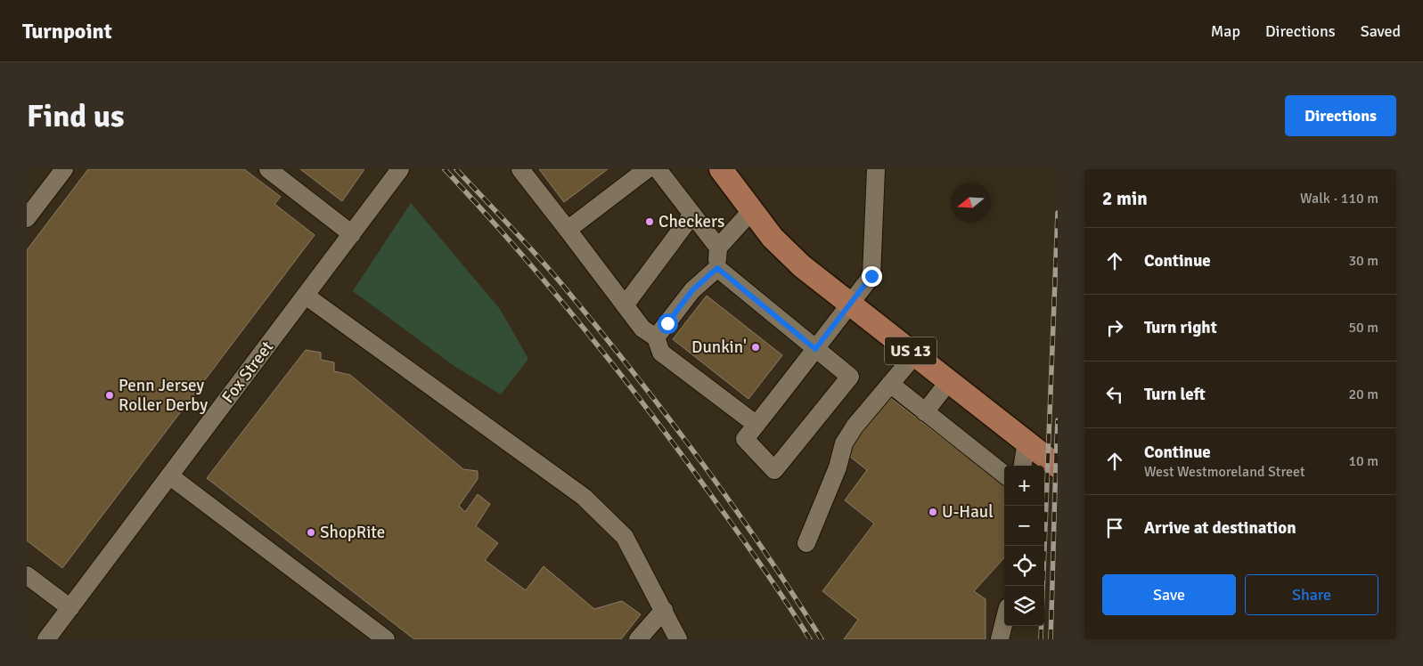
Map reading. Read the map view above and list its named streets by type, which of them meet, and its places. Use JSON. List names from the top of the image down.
{
  "streets": {
    "main road": ["US 13"],
    "street": ["Fox Street"]
  },
  "places": [
    "Checkers",
    "Dunkin'",
    "Penn Jersey Roller Derby",
    "U-Haul",
    "ShopRite"
  ],
  "north": "left",
  "page": {
    "header": "Turnpoint",
    "nav": ["Map", "Directions", "Saved"],
    "buttons": [
      "Directions",
      ["Save", "Share"]
    ],
    "title": "Find us",
    "heading": ["2 min", "Walk · 110 m"],
    "list": [
      ["Continue", "30 m"],
      ["Turn right", "50 m"],
      ["Turn left", "20 m"],
      ["Continue", "West Westmoreland Street", "10 m"],
      "Arrive at destination"
    ],
    "map_buttons": ["+", "−"]
  }
}
